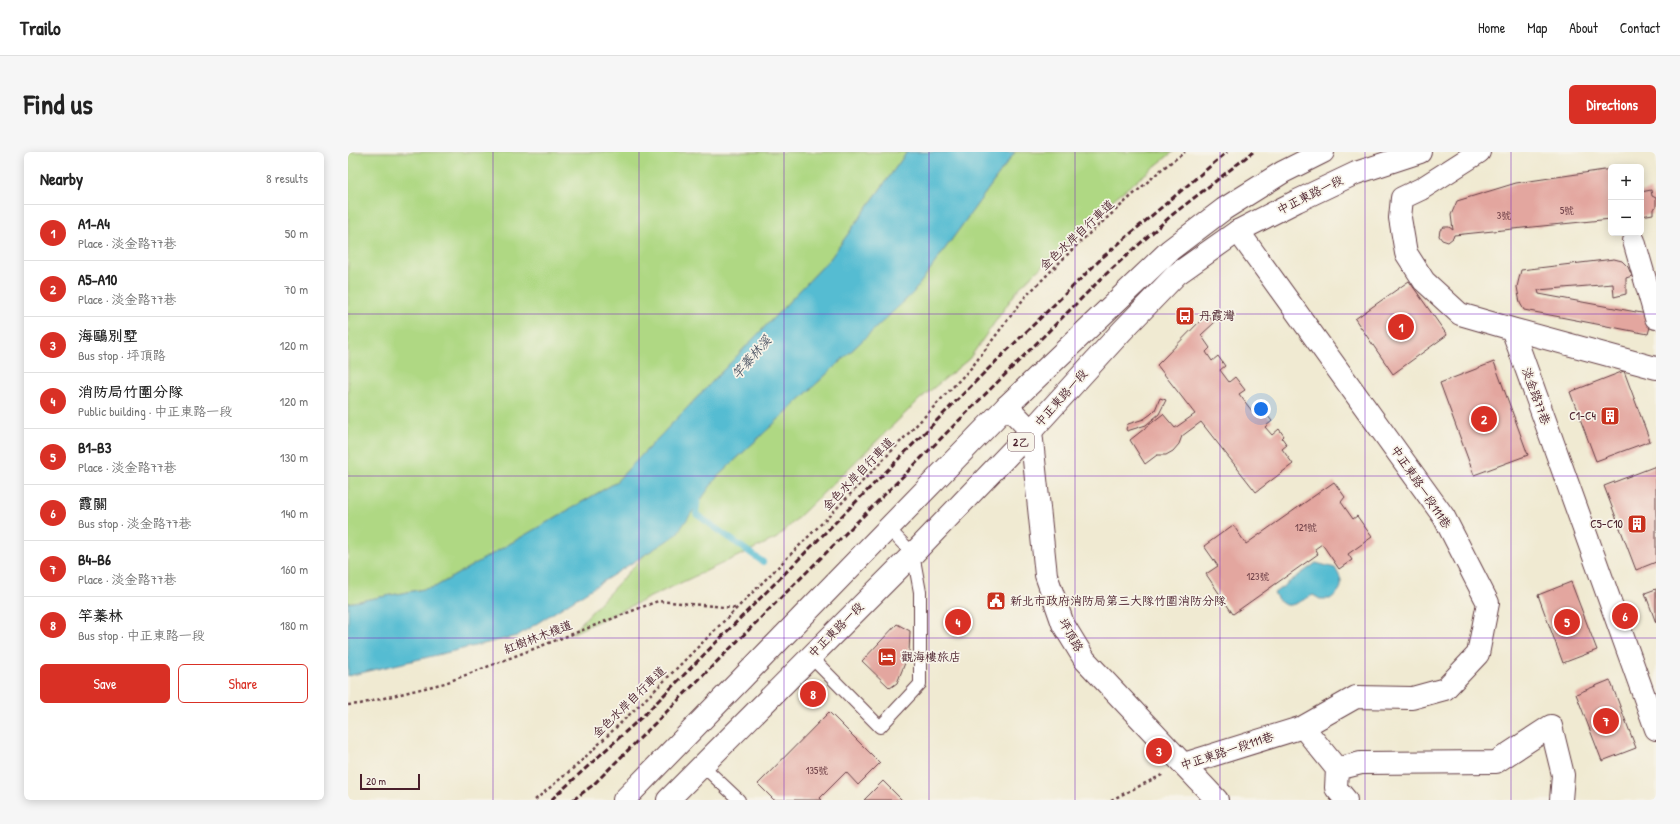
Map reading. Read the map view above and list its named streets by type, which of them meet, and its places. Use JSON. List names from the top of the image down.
{
  "streets": {
    "street": [
      "中正東路一段",
      "淡金路77巷",
      "2乙",
      "中正東路一段111巷",
      "坪頂路"
    ],
    "path": ["金色水岸自行車道", "紅樹林木棧道"]
  },
  "crossings": [
    ["中正東路一段", "中正東路一段111巷"],
    ["中正東路一段", "坪頂路"],
    ["金色水岸自行車道", "紅樹林木棧道"],
    ["中正東路一段111巷", "坪頂路"]
  ],
  "water": ["竿蓁林溪"],
  "places": {
    "bus stop": ["丹霞灣"],
    "building": ["C1-C4", "C5-C10"],
    "public building": ["新北市政府消防局第三大隊竹圍消防分隊"],
    "hotel": ["觀海樓旅店"]
  },
  "house_numbers": [
    "5號",
    "3號",
    "121號",
    "123號",
    "135號"
  ],
  "scale_bar": "20 m",
  "page": {
    "header": "Trailo",
    "nav": [
      "Home",
      "Map",
      "About",
      "Contact"
    ],
    "title": "Find us",
    "buttons": [
      "Directions",
      ["Save", "Share"]
    ],
    "heading": ["Nearby", "8 results"],
    "map_buttons": ["+", "−"],
    "list": [
      {
        "mark": "1",
        "name": "A1-A4",
        "note": "Place · 淡金路77巷",
        "value": "50 m"
      },
      {
        "mark": "2",
        "name": "A5-A10",
        "note": "Place · 淡金路77巷",
        "value": "70 m"
      },
      {
        "mark": "3",
        "name": "海鷗別墅",
        "note": "Bus stop · 坪頂路",
        "value": "120 m"
      },
      {
        "mark": "4",
        "name": "消防局竹圍分隊",
        "note": "Public building · 中正東路一段",
        "value": "120 m"
      },
      {
        "mark": "5",
        "name": "B1-B3",
        "note": "Place · 淡金路77巷",
        "value": "130 m"
      },
      {
        "mark": "6",
        "name": "霞關",
        "note": "Bus stop · 淡金路77巷",
        "value": "140 m"
      },
      {
        "mark": "7",
        "name": "B4-B6",
        "note": "Place · 淡金路77巷",
        "value": "160 m"
      },
      {
        "mark": "8",
        "name": "竿蓁林",
        "note": "Bus stop · 中正東路一段",
        "value": "180 m"
      }
    ],
    "pins": [
      "1",
      "2",
      "6",
      "4",
      "5",
      "8",
      "7",
      "3"
    ],
    "scale": "20 m"
  }
}
